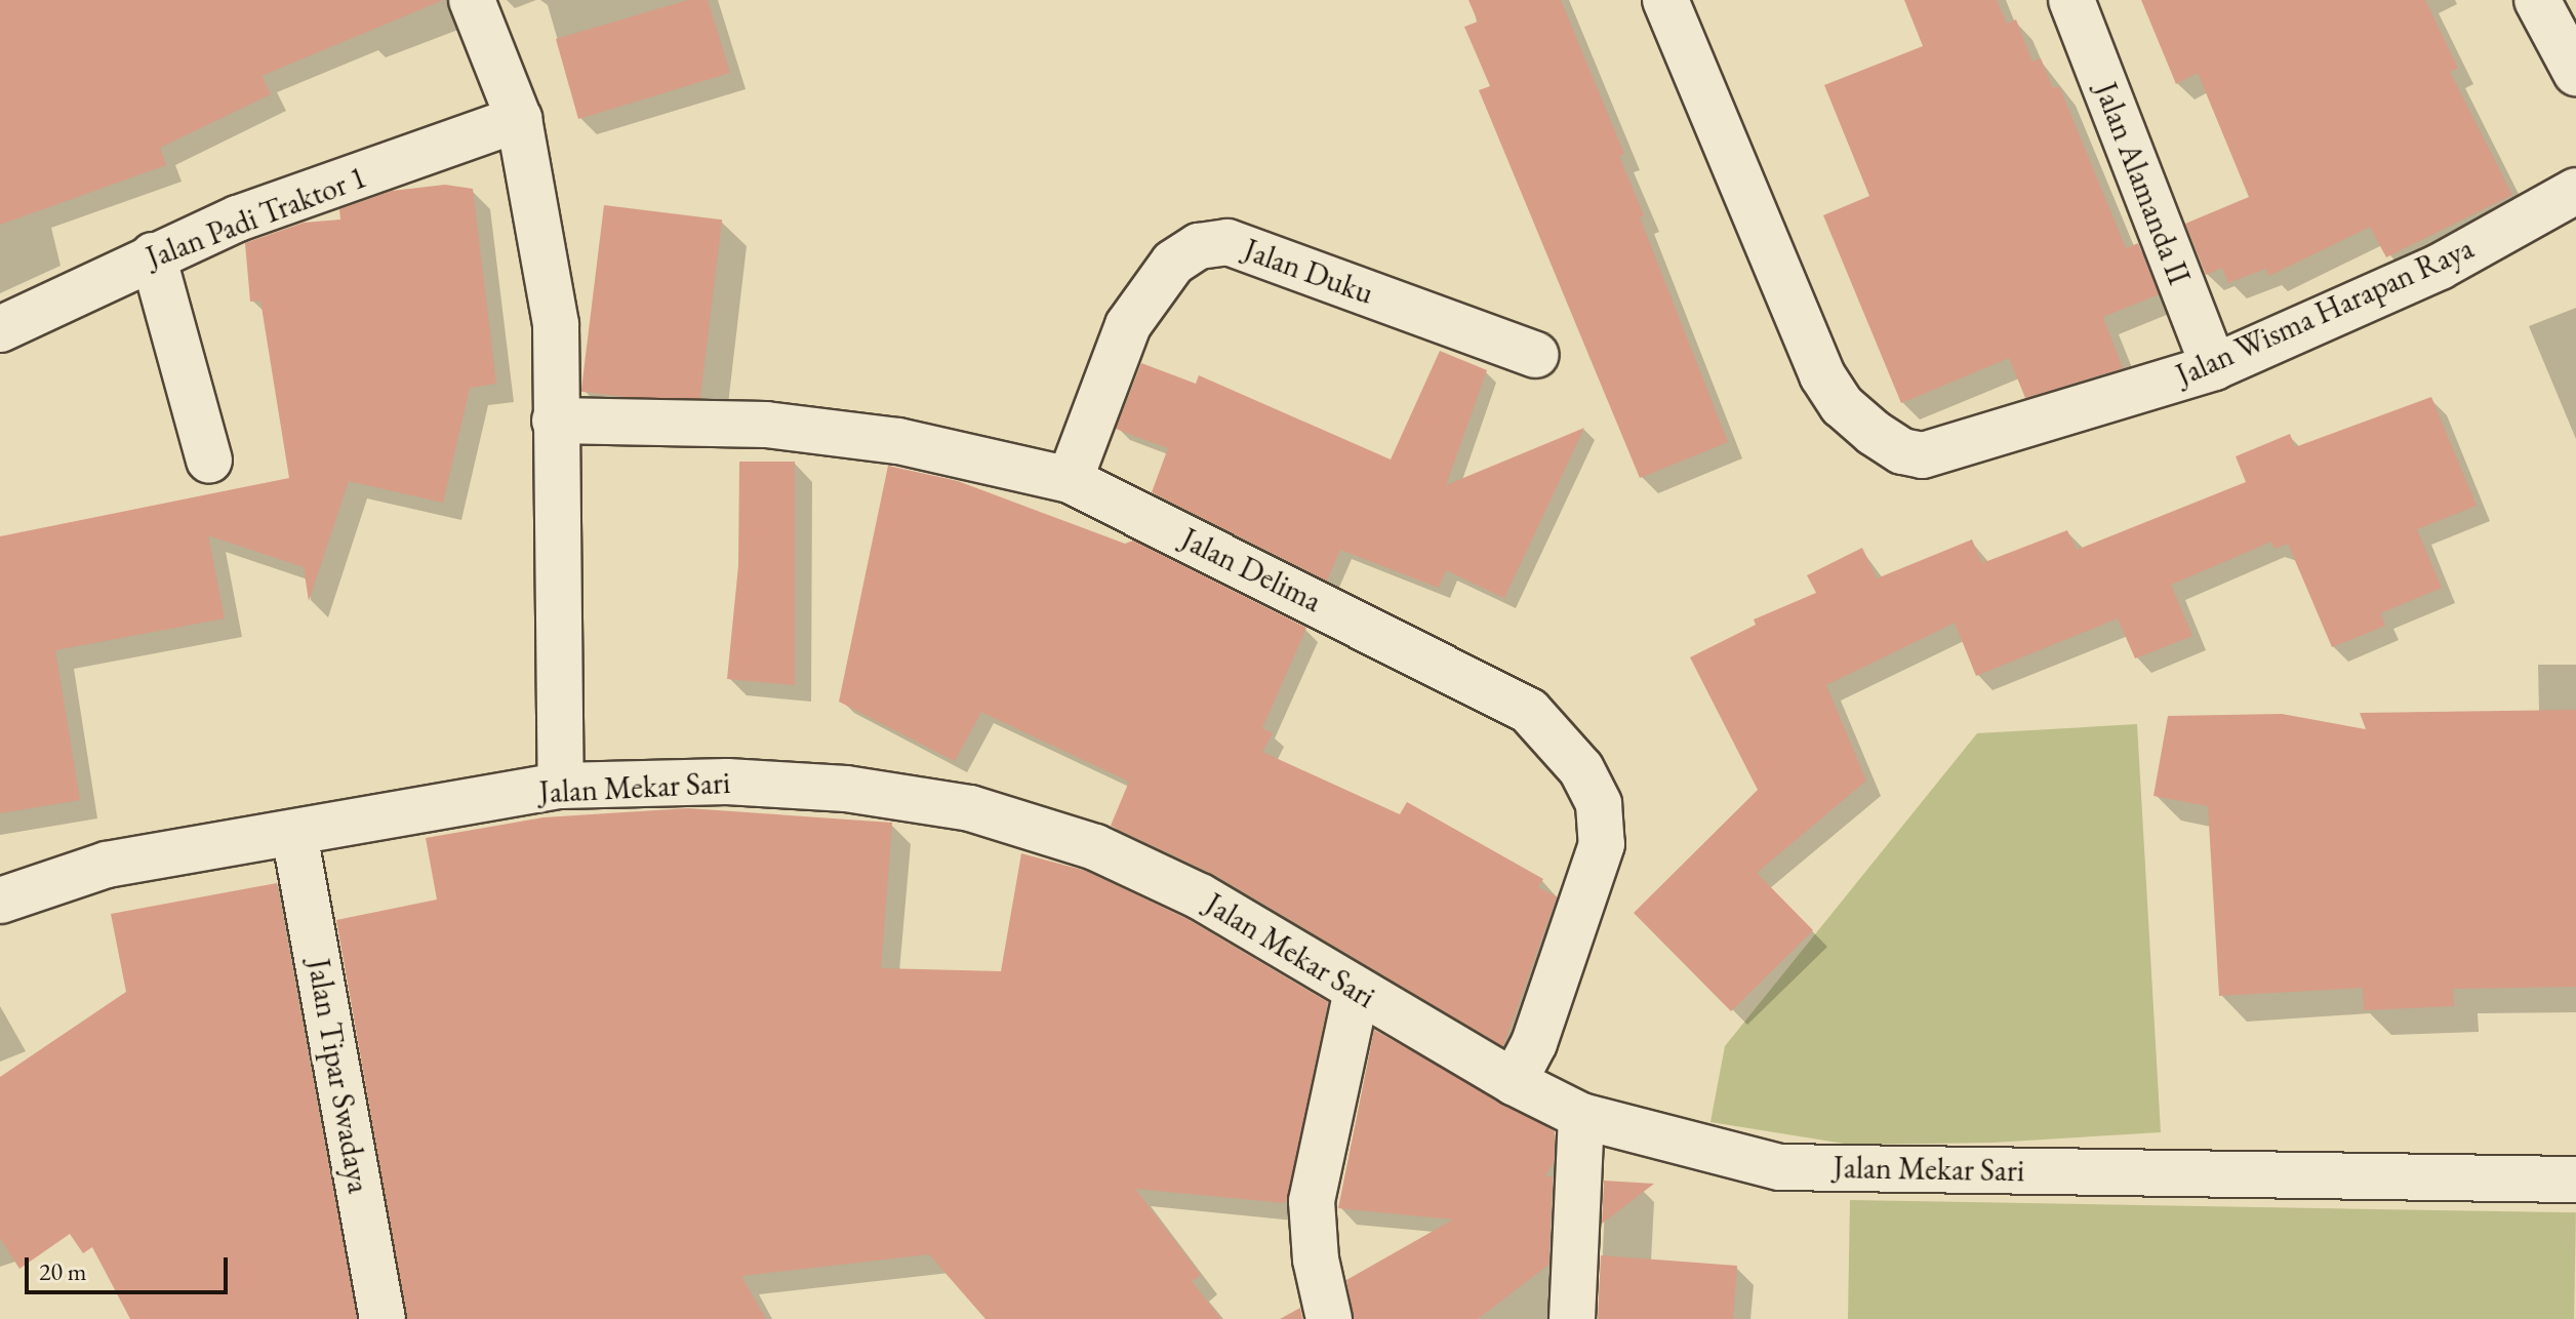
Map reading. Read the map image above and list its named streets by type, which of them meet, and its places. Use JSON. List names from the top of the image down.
{
  "streets": {
    "street": [
      "Jalan Alamanda II",
      "Jalan Padi Traktor 1",
      "Jalan Duku",
      "Jalan Wisma Harapan Raya",
      "Jalan Delima",
      "Jalan Mekar Sari",
      "Jalan Tipar Swadaya"
    ]
  },
  "crossings": [
    ["Jalan Alamanda II", "Jalan Wisma Harapan Raya"],
    ["Jalan Duku", "Jalan Delima"],
    ["Jalan Delima", "Jalan Mekar Sari"],
    ["Jalan Mekar Sari", "Jalan Tipar Swadaya"]
  ],
  "scale_bar": "20 m"
}
